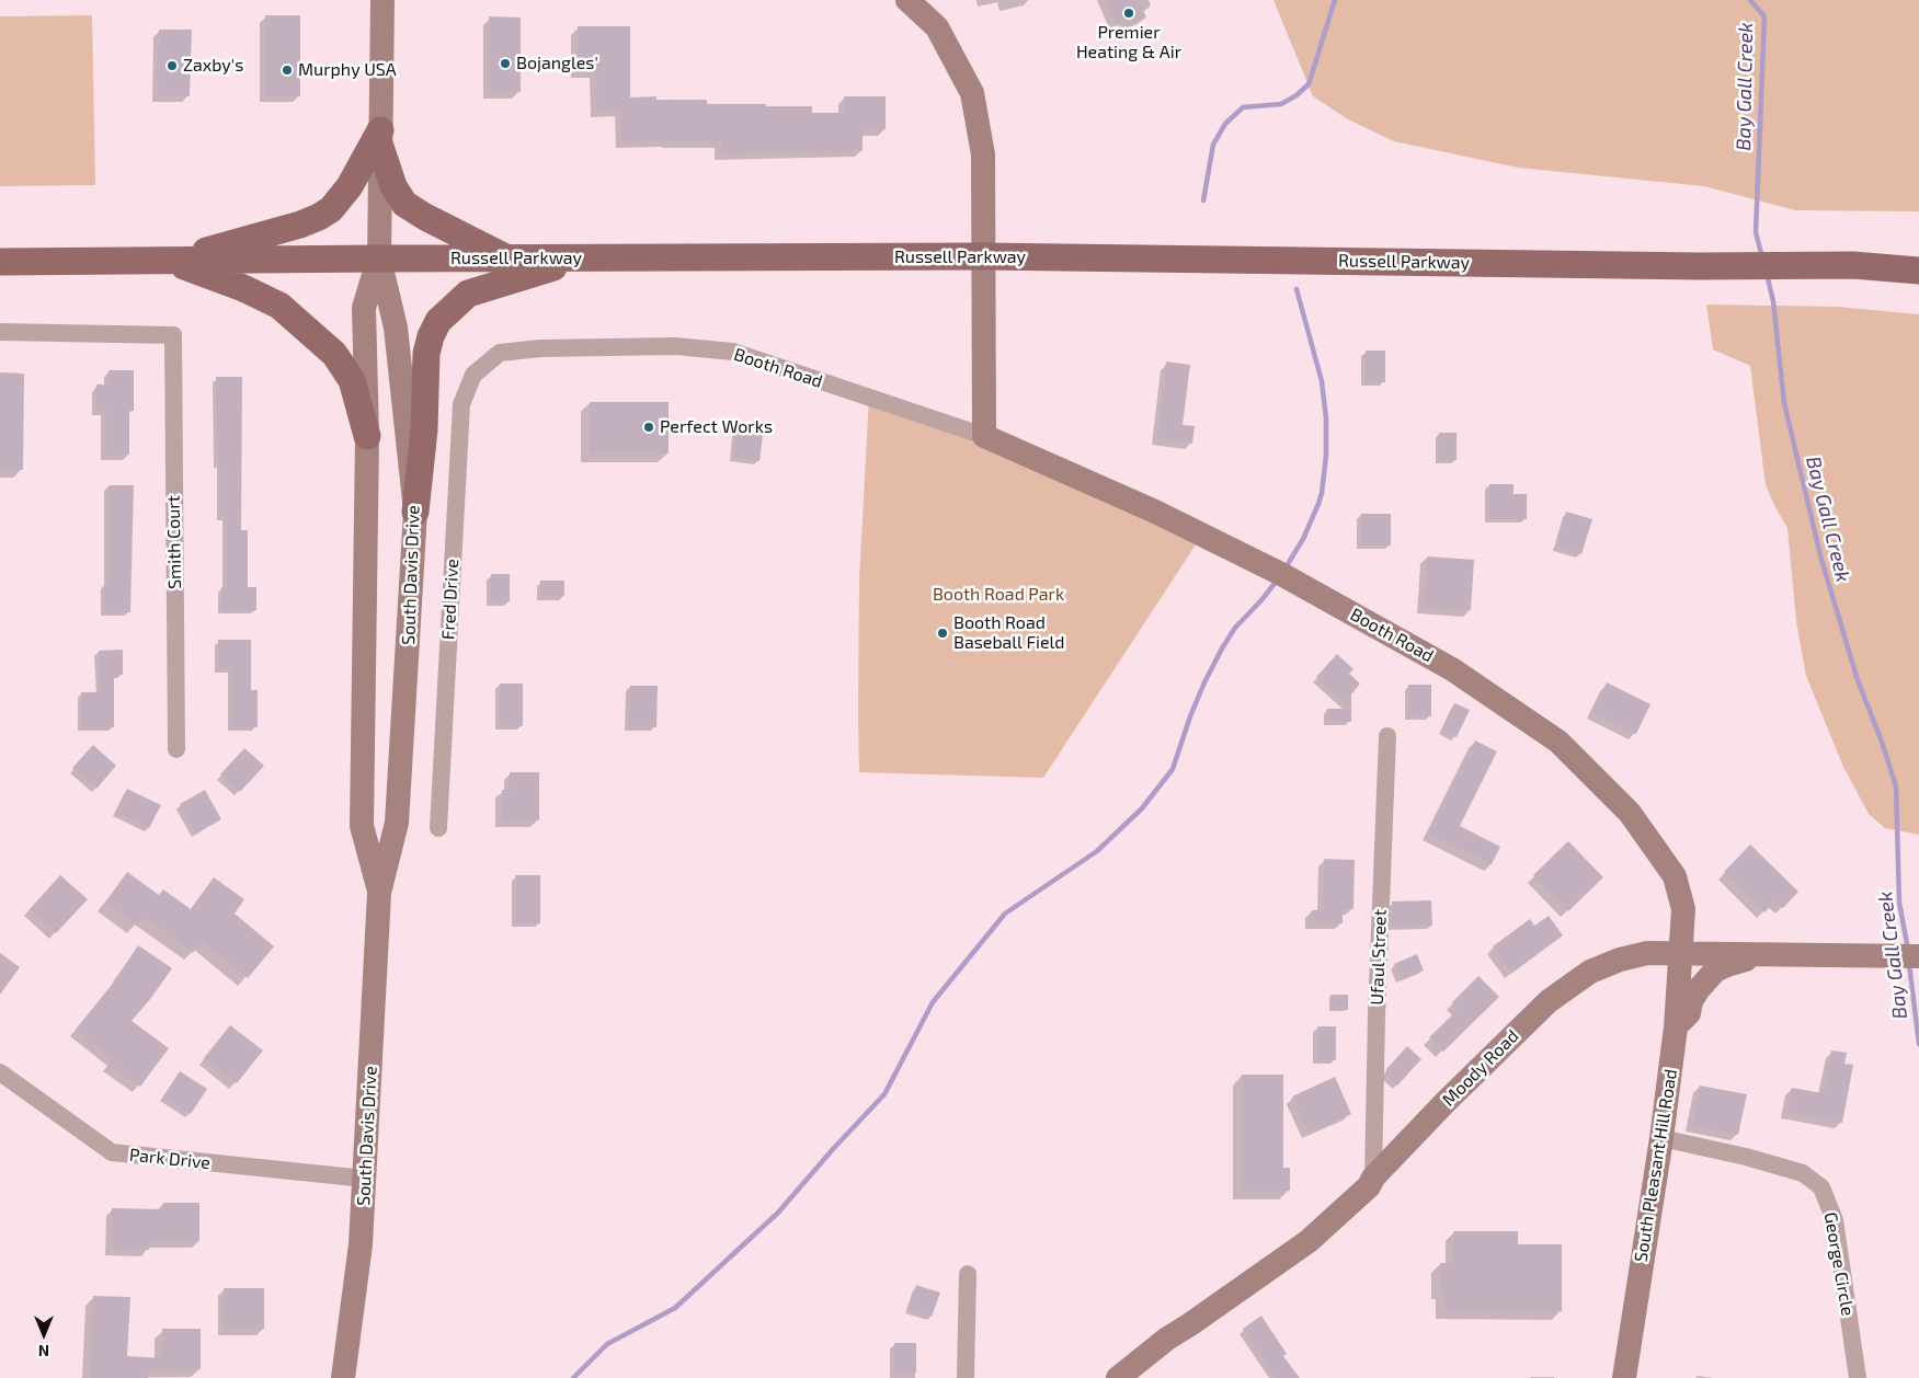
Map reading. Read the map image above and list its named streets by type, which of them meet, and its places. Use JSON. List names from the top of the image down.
{
  "streets": {
    "main road": ["Russell Parkway"],
    "street": [
      "Booth Road",
      "Smith Court",
      "South Davis Drive",
      "Fred Drive",
      "Ufaul Street",
      "Moody Road",
      "Park Drive",
      "South Pleasant Hill Road",
      "George Circle"
    ]
  },
  "crossings": [
    ["Russell Parkway", "South Davis Drive"],
    ["Booth Road", "Fred Drive"],
    ["Booth Road", "Moody Road"],
    ["Booth Road", "South Pleasant Hill Road"],
    ["South Davis Drive", "Park Drive"],
    ["Ufaul Street", "Moody Road"],
    ["Moody Road", "South Pleasant Hill Road"],
    ["South Pleasant Hill Road", "George Circle"]
  ],
  "water": ["Bay Gall Creek"],
  "parks": ["Booth Road Park"],
  "places": [
    "Premier Heating & Air",
    "Bojangles'",
    "Zaxby's",
    "Murphy USA",
    "Perfect Works",
    "Booth Road Baseball Field"
  ],
  "north": "bottom"
}
